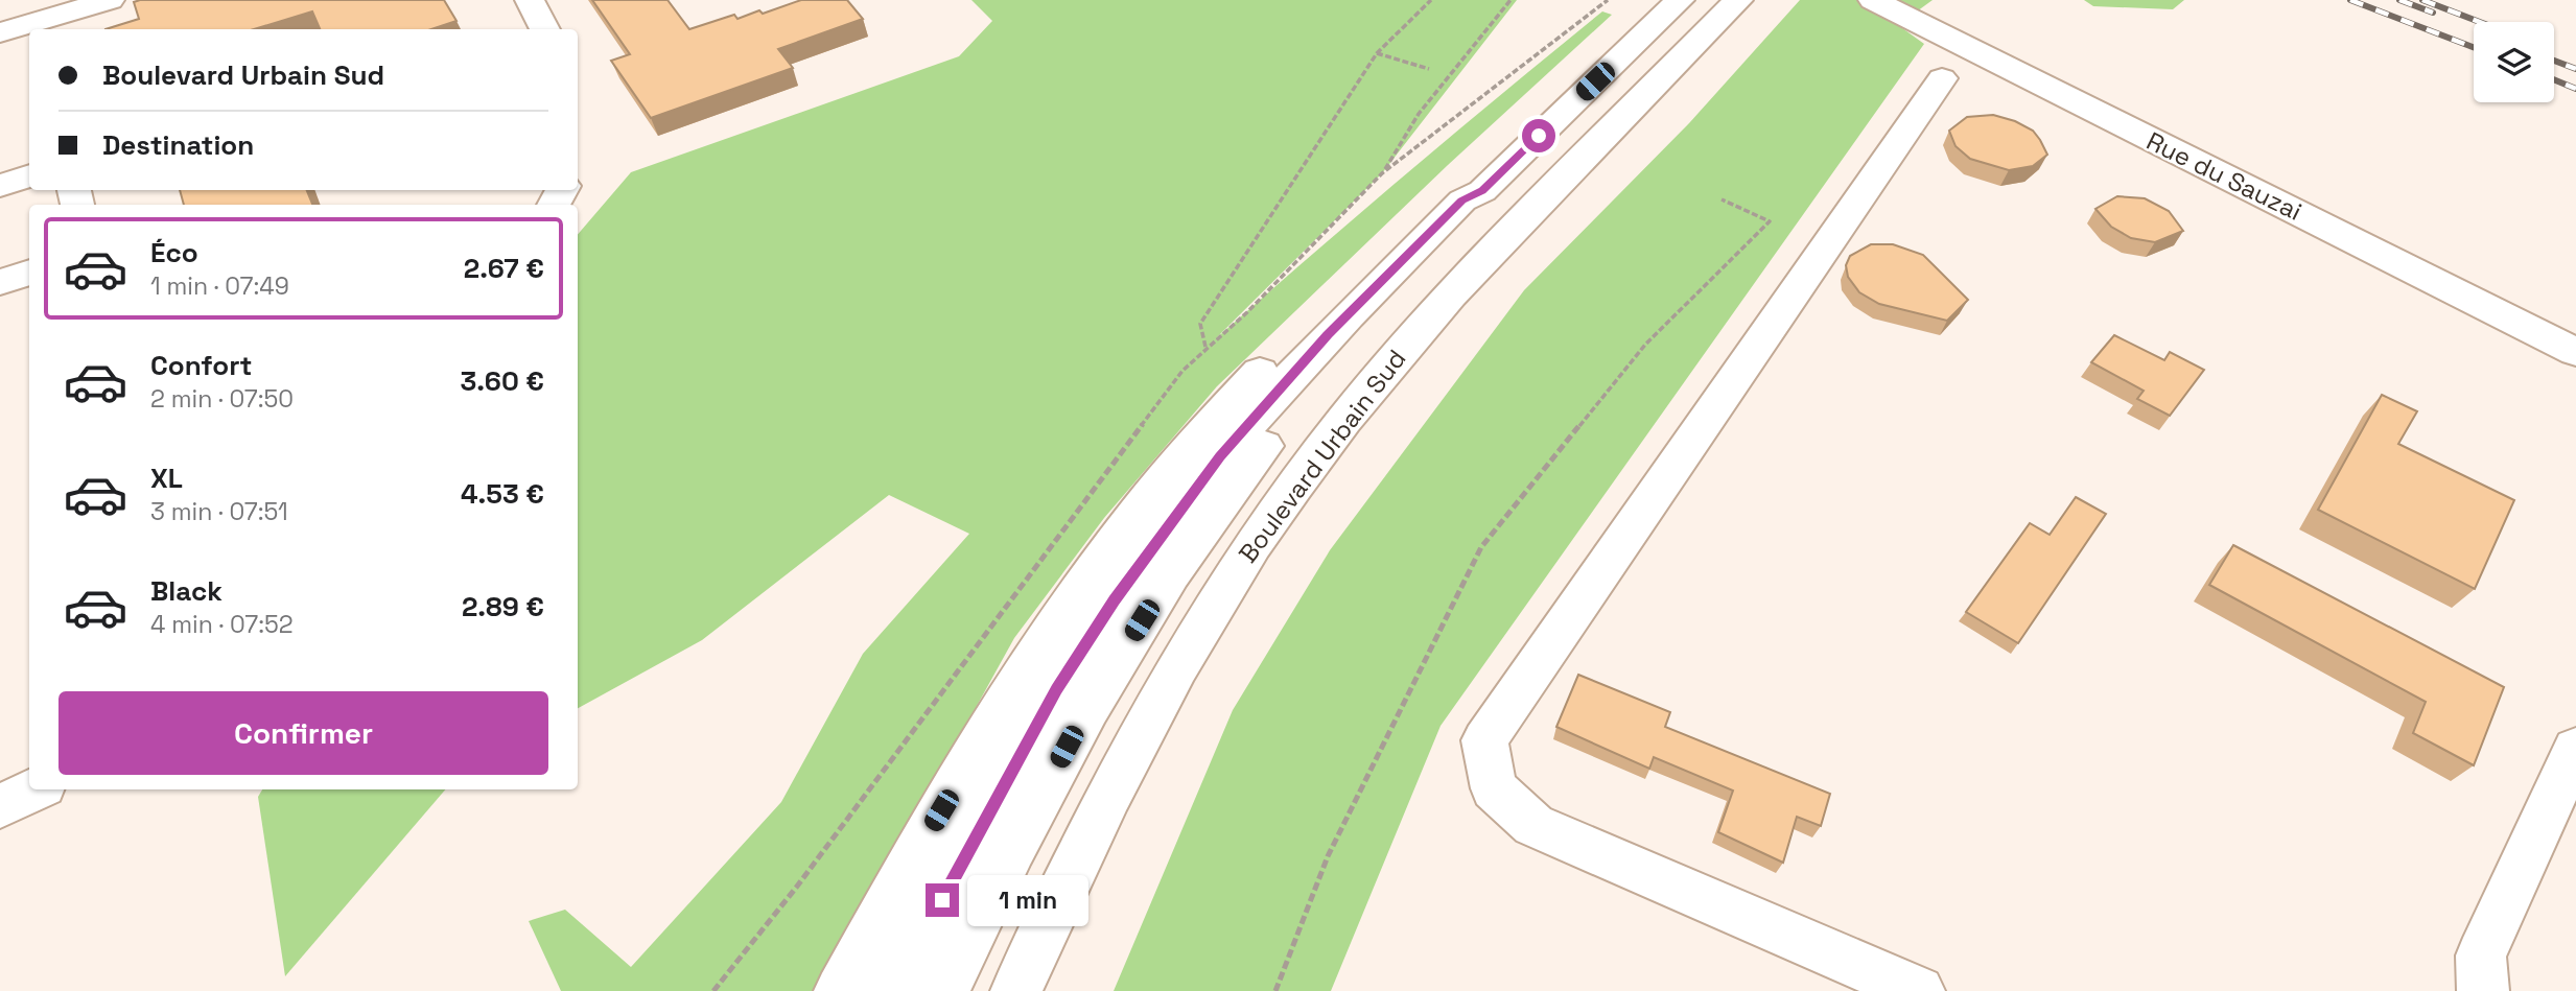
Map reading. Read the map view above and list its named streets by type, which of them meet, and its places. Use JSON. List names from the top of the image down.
{
  "streets": {
    "main road": ["Rue du Sauzai", "Boulevard Urbain Sud"]
  },
  "page": {
    "banner": ["Boulevard Urbain Sud", "Destination"],
    "list": [
      {
        "name": "Éco",
        "note": "1 min · 07:49",
        "value": "2.67 €"
      },
      {
        "name": "Confort",
        "note": "2 min · 07:50",
        "value": "3.60 €"
      },
      {
        "name": "XL",
        "note": "3 min · 07:51",
        "value": "4.53 €"
      },
      {
        "name": "Black",
        "note": "4 min · 07:52",
        "value": "2.89 €"
      }
    ],
    "buttons": "Confirmer",
    "bubble": "1 min"
  }
}
